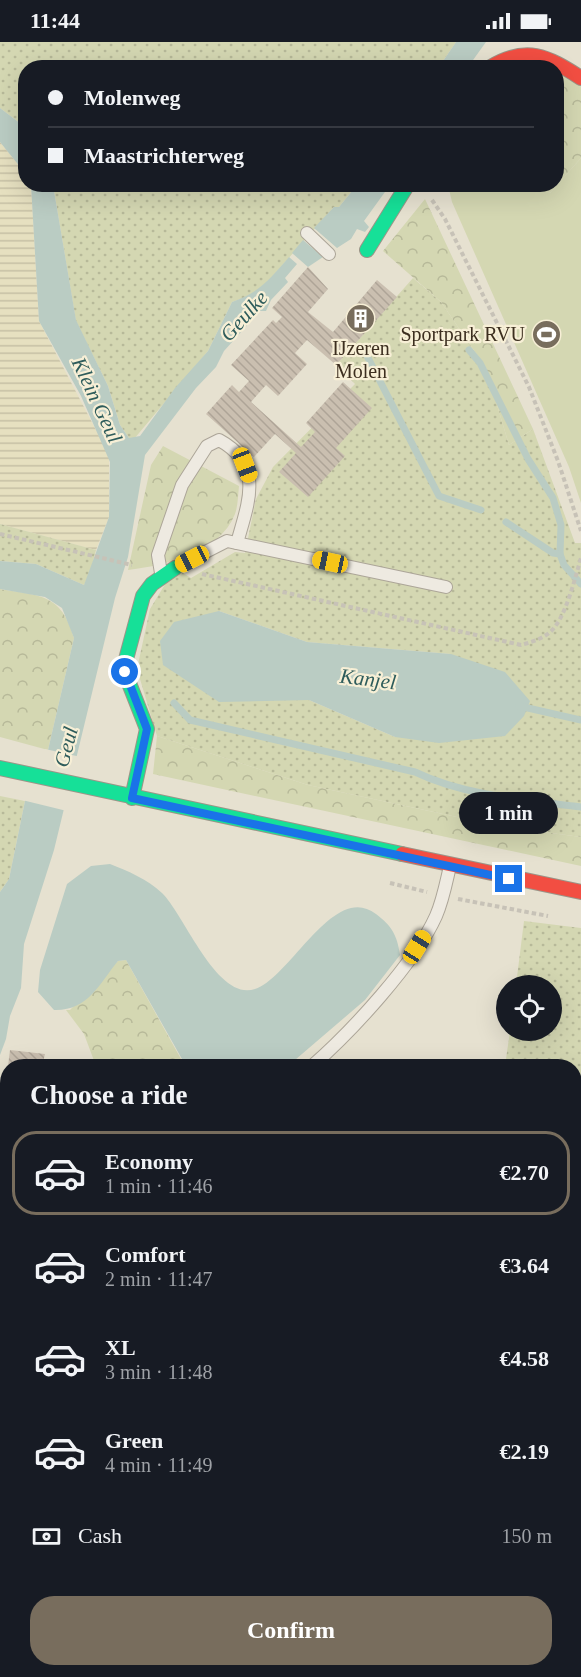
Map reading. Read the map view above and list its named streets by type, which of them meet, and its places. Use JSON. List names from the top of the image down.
{
  "water": [
    "Geulke",
    "Klein Geul",
    "Kanjel",
    "Geul"
  ],
  "places": {
    "building": ["IJzeren Molen"],
    "sports": ["Sportpark RVU"]
  },
  "page": {
    "status": "11:44",
    "banner": ["Molenweg", "Maastrichterweg"],
    "bubble": "1 min",
    "heading": "Choose a ride",
    "list": [
      {
        "name": "Economy",
        "note": "1 min · 11:46",
        "value": "€2.70"
      },
      {
        "name": "Comfort",
        "note": "2 min · 11:47",
        "value": "€3.64"
      },
      {
        "name": "XL",
        "note": "3 min · 11:48",
        "value": "€4.58"
      },
      {
        "name": "Green",
        "note": "4 min · 11:49",
        "value": "€2.19"
      }
    ],
    "pay": ["Cash", "150 m"],
    "buttons": "Confirm"
  }
}
